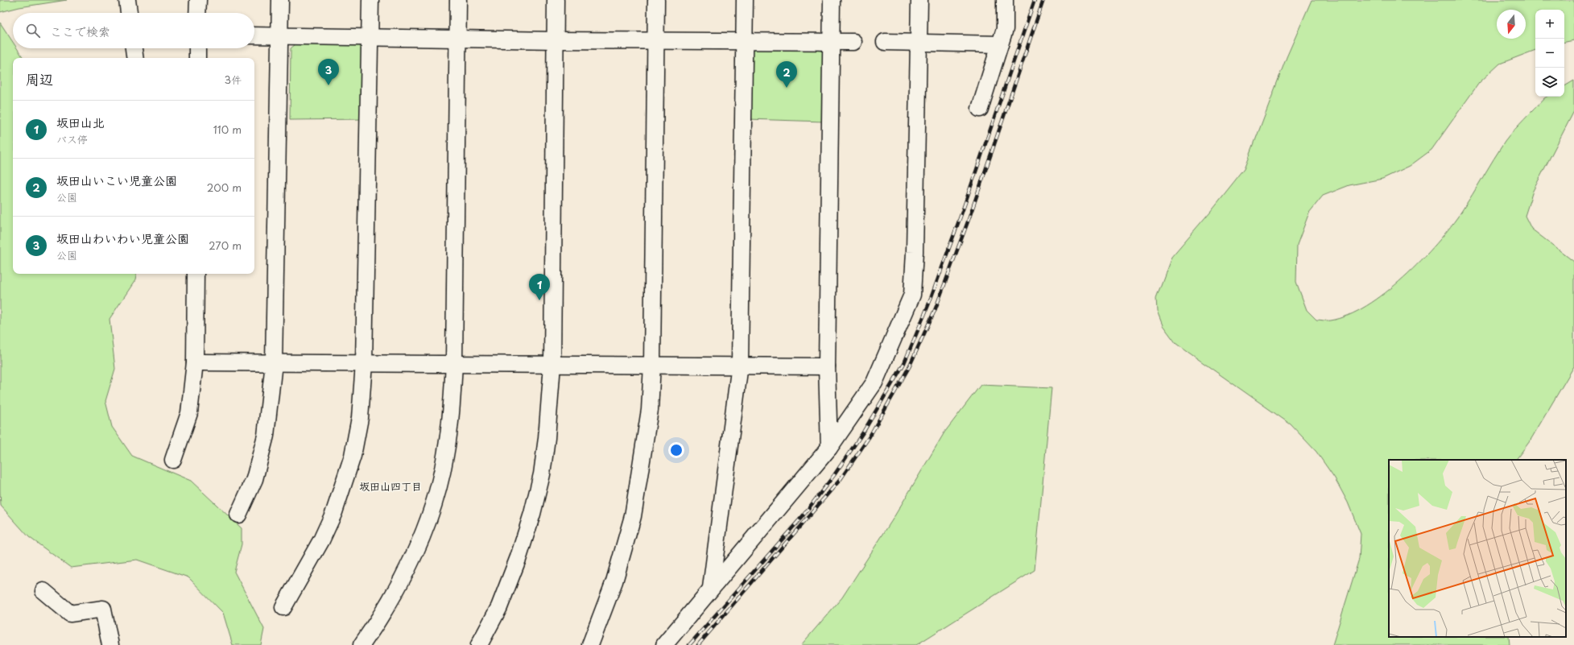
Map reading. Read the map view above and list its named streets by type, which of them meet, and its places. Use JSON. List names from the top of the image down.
{
  "districts": ["坂田山四丁目"],
  "north": "bottom",
  "page": {
    "map_buttons": ["+", "−"],
    "search": "ここで検索",
    "heading": ["周辺", "3件"],
    "pins": ["3", "2", "1"],
    "list": [
      {
        "mark": "1",
        "name": "坂田山北",
        "note": "バス停",
        "value": "110 m"
      },
      {
        "mark": "2",
        "name": "坂田山いこい児童公園",
        "note": "公園",
        "value": "200 m"
      },
      {
        "mark": "3",
        "name": "坂田山わいわい児童公園",
        "note": "公園",
        "value": "270 m"
      }
    ]
  }
}
